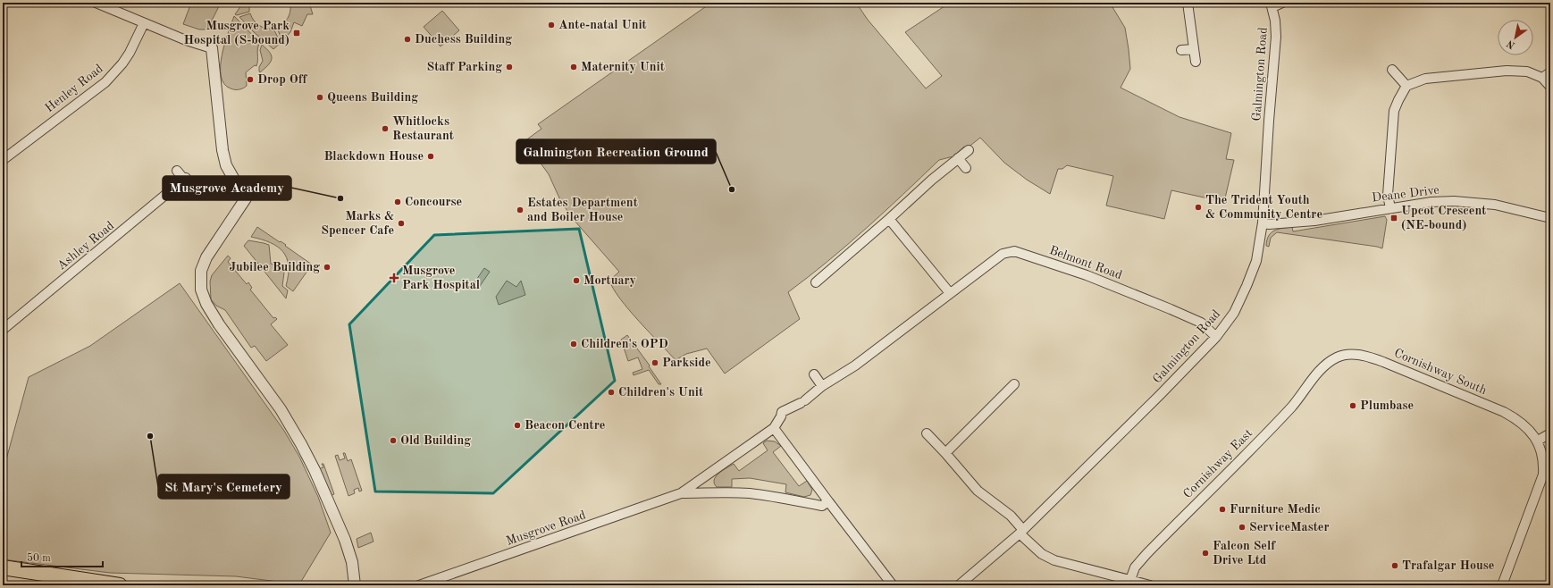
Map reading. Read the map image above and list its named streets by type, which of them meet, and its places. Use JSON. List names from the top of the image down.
{
  "streets": {
    "street": [
      "Galmington Road",
      "Henley Road",
      "Deane Drive",
      "Ashley Road",
      "Belmont Road",
      "Cornishway South",
      "Cornishway East",
      "Musgrove Road"
    ]
  },
  "crossings": [
    ["Galmington Road", "Deane Drive"],
    ["Galmington Road", "Belmont Road"],
    ["Belmont Road", "Musgrove Road"],
    ["Cornishway South", "Cornishway East"]
  ],
  "places": {
    "other": [
      "Ante-natal Unit",
      "Duchess Building",
      "Staff Parking",
      "Maternity Unit",
      "Drop Off",
      "Queens Building",
      "Whitlocks Restaurant",
      "Blackdown House",
      "Galmington Recreation Ground",
      "Musgrove Academy",
      "Concourse",
      "The Trident Youth & Community Centre",
      "Estates Department and Boiler House",
      "Marks & Spencer Cafe",
      "Jubilee Building",
      "Mortuary",
      "Children's OPD",
      "Parkside",
      "Children's Unit",
      "Plumbase",
      "Beacon Centre",
      "St Mary's Cemetery",
      "Old Building",
      "Furniture Medic",
      "ServiceMaster",
      "Falcon Self Drive Ltd",
      "Trafalgar House"
    ],
    "transit": ["Musgrove Park Hospital (S-bound)", "Upcot Crescent (NE-bound)"],
    "health": ["Musgrove Park Hospital"]
  },
  "scale_bar": "50 m",
  "north": "bottom left"
}
